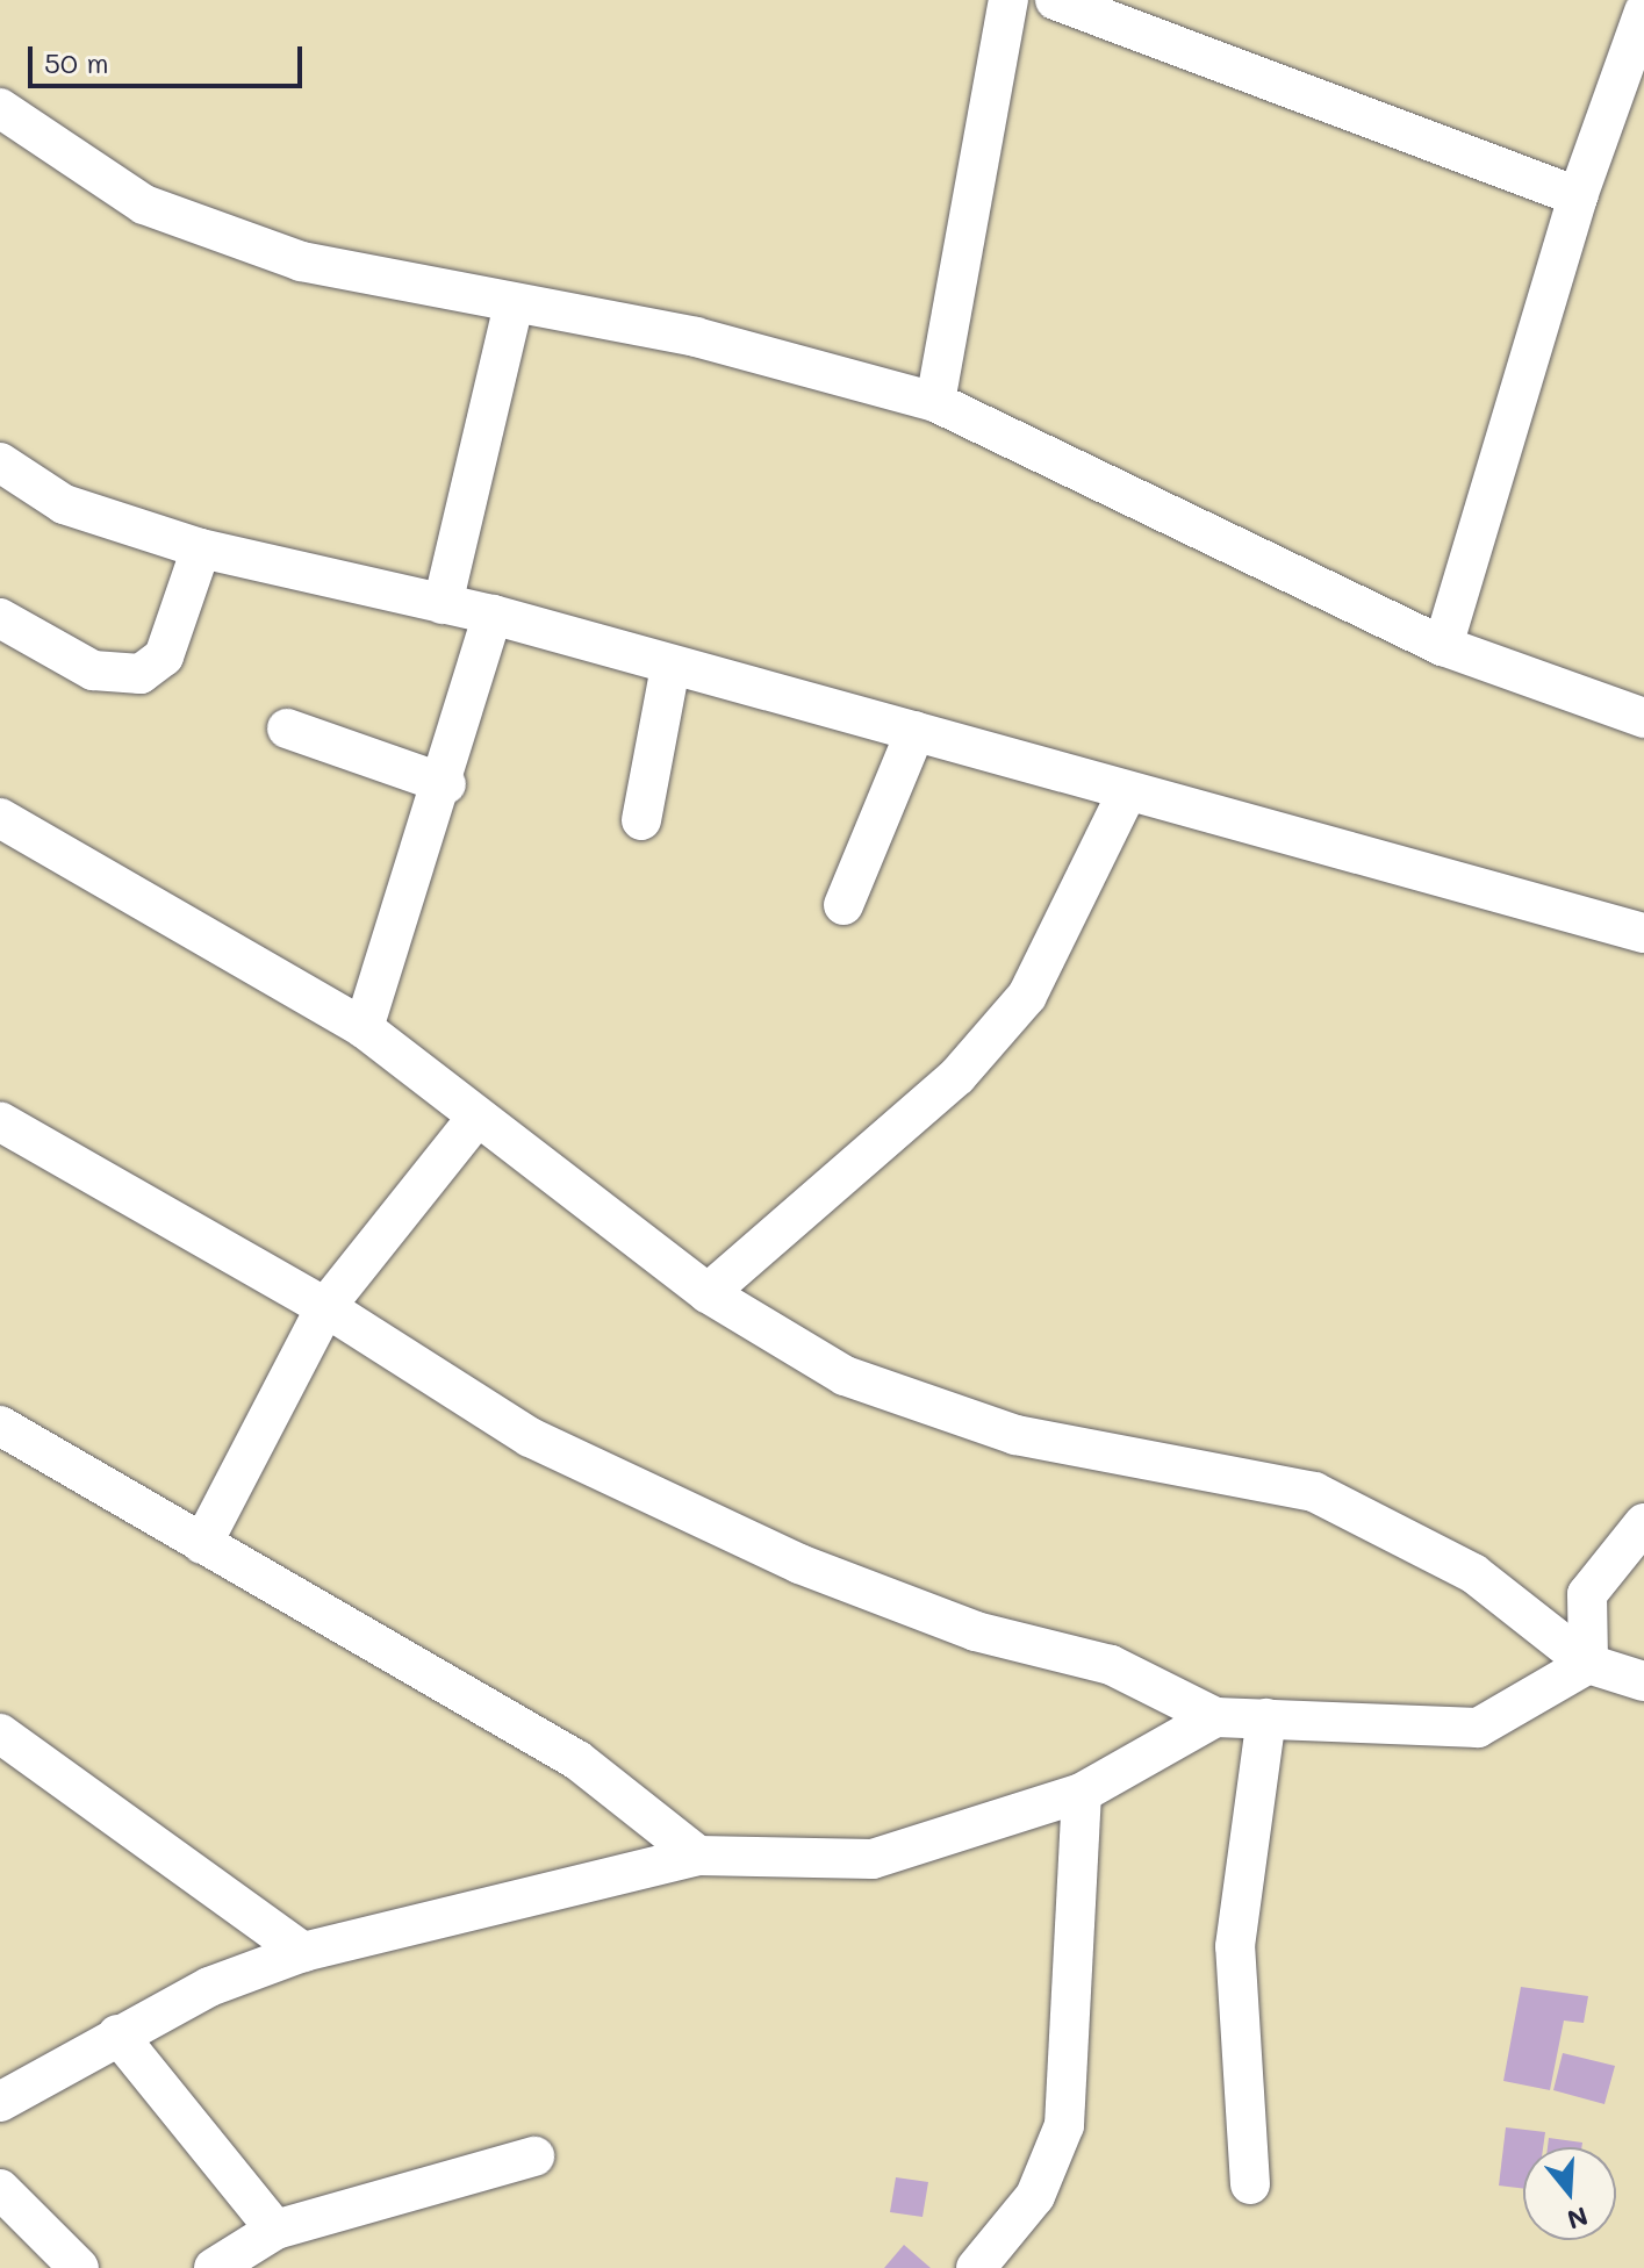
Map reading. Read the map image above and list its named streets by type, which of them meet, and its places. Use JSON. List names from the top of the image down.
{
  "scale_bar": "50 m",
  "north": "bottom"
}
